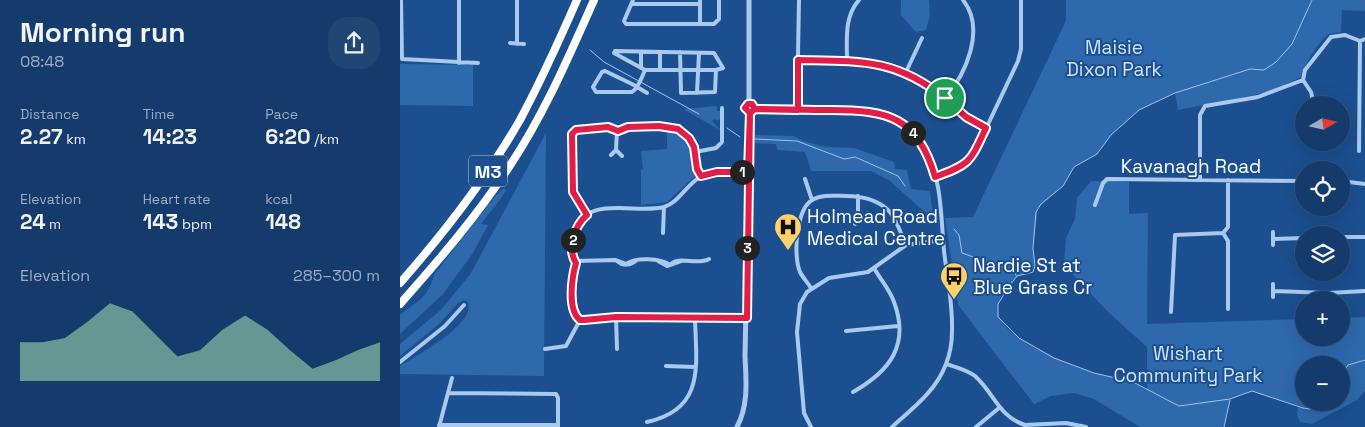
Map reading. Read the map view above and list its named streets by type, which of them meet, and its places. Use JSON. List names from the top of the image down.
{
  "streets": {
    "highway": ["M3"],
    "street": ["Kavanagh Road"]
  },
  "parks": ["Maisie Dixon Park", "Wishart Community Park"],
  "places": {
    "hospital": ["Holmead Road Medical Centre"],
    "bus stop": ["Nardie St at Blue Grass Cr"]
  },
  "north": "right",
  "page": {
    "heading": ["Morning run", "08:48"],
    "stats": [
      ["Distance", "2.27 km"],
      ["Time", "14:23"],
      ["Pace", "6:20 /km"],
      ["Elevation", "24 m"],
      ["Heart rate", "143 bpm"],
      ["kcal", "148"]
    ],
    "map_buttons": ["+", "−"],
    "pins": [
      "4",
      "1",
      "2",
      "3"
    ],
    "chart": ["Elevation", "285–300 m"]
  }
}
